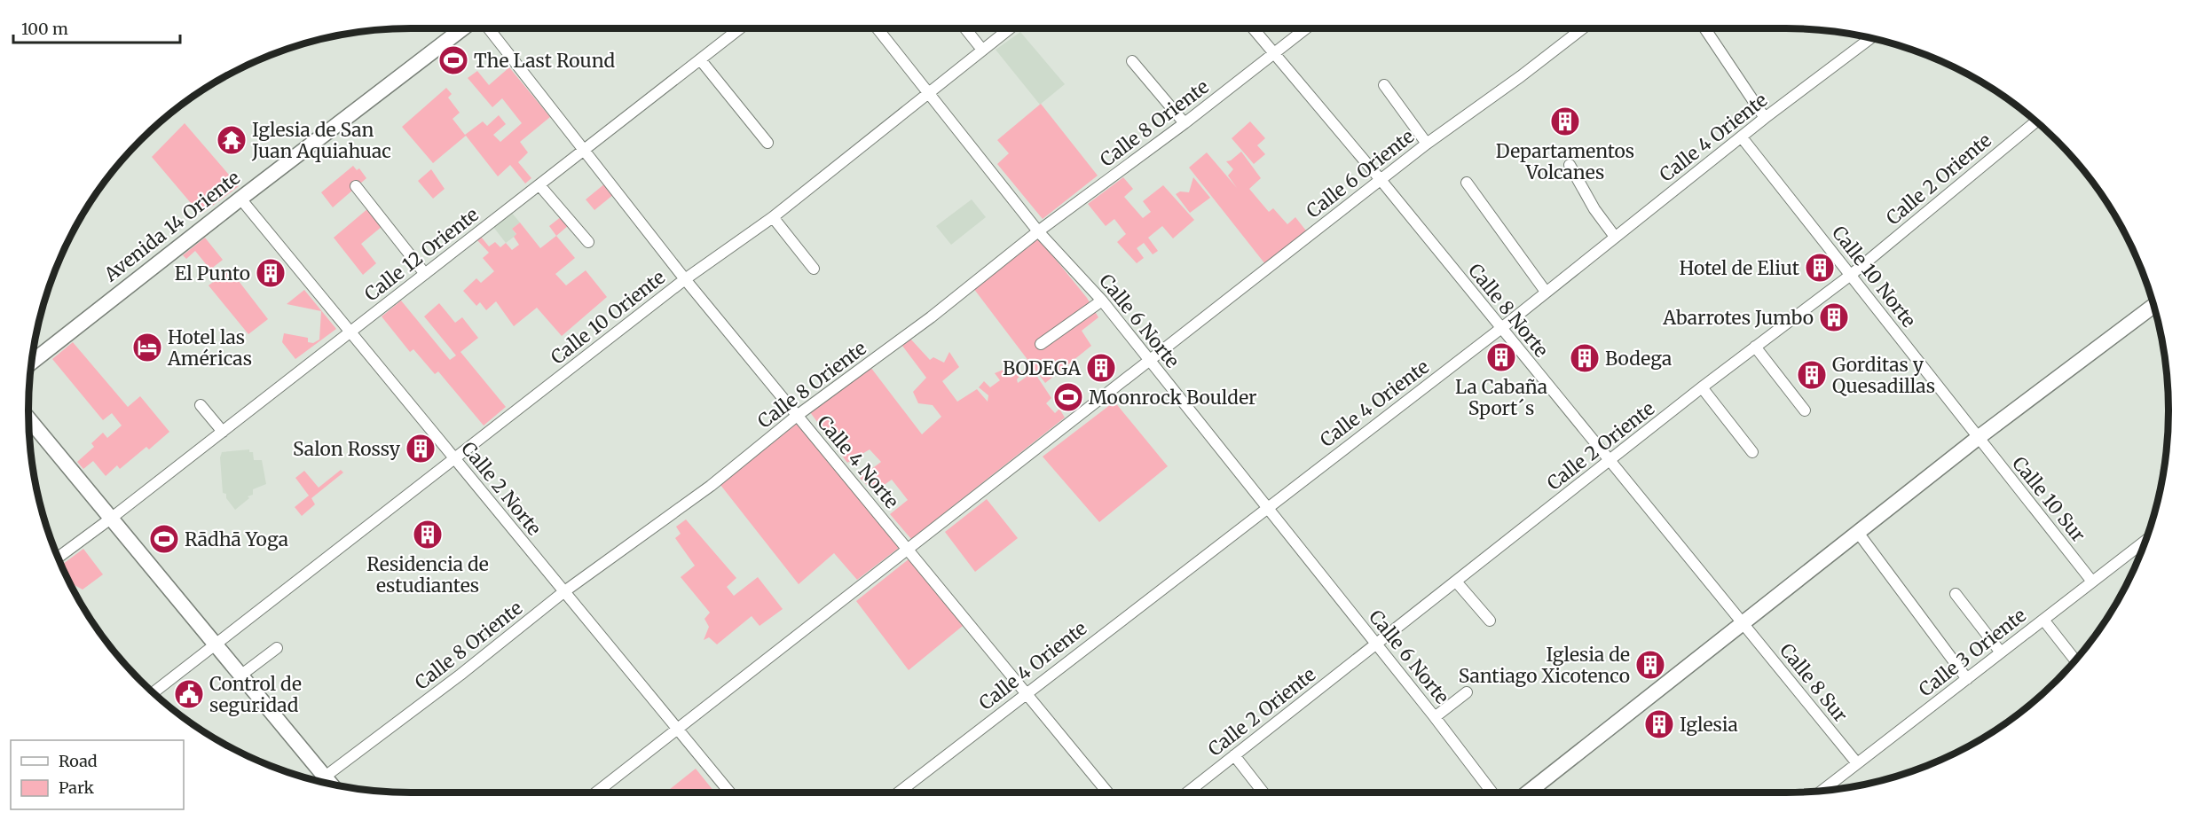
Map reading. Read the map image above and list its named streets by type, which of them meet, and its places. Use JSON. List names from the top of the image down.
{
  "streets": {
    "main road": ["Avenida 14 Oriente"],
    "street": [
      "Calle 8 Oriente",
      "Calle 4 Oriente",
      "Calle 6 Oriente",
      "Calle 2 Oriente",
      "Calle 12 Oriente",
      "Calle 10 Norte",
      "Calle 8 Norte",
      "Calle 10 Oriente",
      "Calle 6 Norte",
      "Calle 4 Norte",
      "Calle 2 Norte",
      "Calle 10 Sur",
      "Calle 3 Oriente",
      "Calle 8 Sur"
    ]
  },
  "crossings": [
    ["Calle 8 Oriente", "Calle 8 Norte"],
    ["Calle 8 Oriente", "Calle 6 Norte"],
    ["Calle 8 Oriente", "Calle 4 Norte"],
    ["Calle 8 Oriente", "Calle 2 Norte"],
    ["Calle 4 Oriente", "Calle 10 Norte"],
    ["Calle 4 Oriente", "Calle 8 Norte"],
    ["Calle 4 Oriente", "Calle 6 Norte"],
    ["Calle 4 Oriente", "Calle 4 Norte"],
    ["Calle 6 Oriente", "Calle 8 Norte"],
    ["Calle 6 Oriente", "Calle 6 Norte"],
    ["Calle 6 Oriente", "Calle 4 Norte"],
    ["Calle 6 Oriente", "Calle 2 Norte"],
    ["Calle 2 Oriente", "Calle 10 Norte"],
    ["Calle 2 Oriente", "Calle 8 Norte"],
    ["Calle 2 Oriente", "Calle 6 Norte"],
    ["Avenida 14 Oriente", "Calle 2 Norte"],
    ["Calle 12 Oriente", "Calle 4 Norte"],
    ["Calle 12 Oriente", "Calle 2 Norte"],
    ["Calle 10 Norte", "Calle 10 Sur"],
    ["Calle 8 Norte", "Calle 8 Sur"],
    ["Calle 10 Oriente", "Calle 6 Norte"],
    ["Calle 10 Oriente", "Calle 4 Norte"],
    ["Calle 10 Oriente", "Calle 2 Norte"],
    ["Calle 10 Sur", "Calle 3 Oriente"],
    ["Calle 3 Oriente", "Calle 8 Sur"]
  ],
  "places": {
    "sports": ["The Last Round", "Moonrock Boulder", "Rādhā Yoga"],
    "building": [
      "Departamentos Volcanes",
      "Hotel de Eliut",
      "El Punto",
      "Abarrotes Jumbo",
      "La Cabaña Sport´s",
      "Bodega",
      "BODEGA",
      "Gorditas y Quesadillas",
      "Salon Rossy",
      "Residencia de estudiantes",
      "Iglesia de Santiago Xicotenco",
      "Iglesia"
    ],
    "temple": ["Iglesia de San Juan Aquiahuac"],
    "hotel": ["Hotel las Américas"],
    "public building": ["Control de seguridad"]
  },
  "legend": ["Road", "Park"],
  "scale_bar": "100 m"
}
